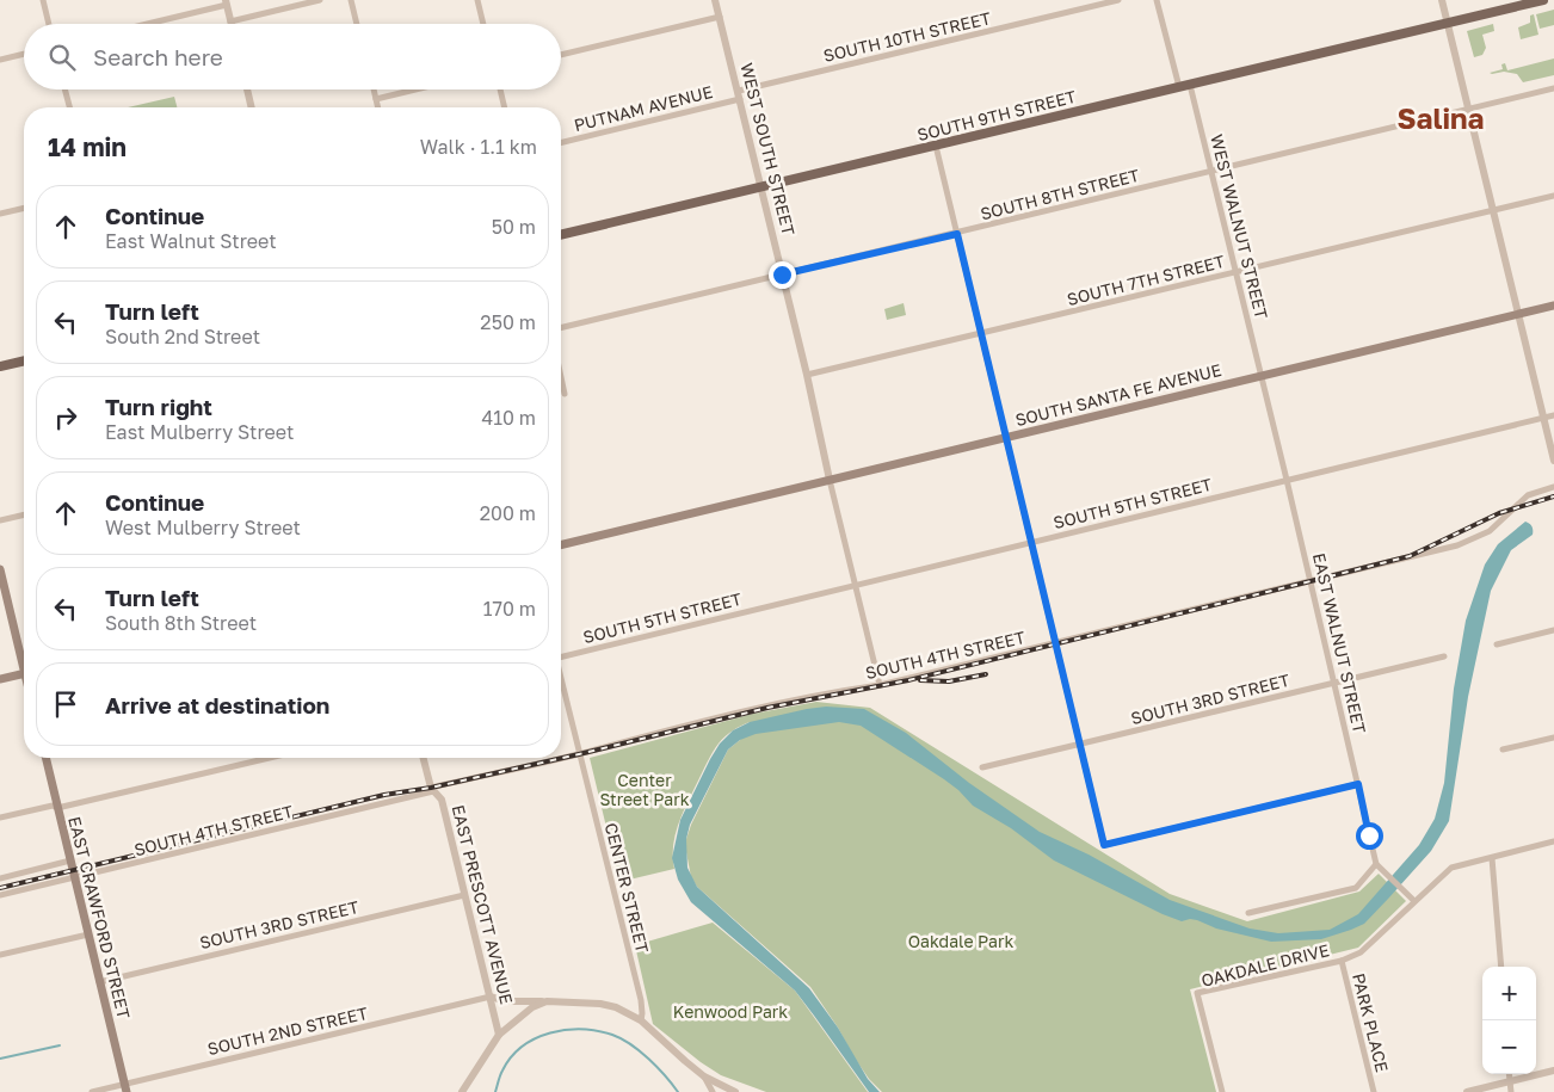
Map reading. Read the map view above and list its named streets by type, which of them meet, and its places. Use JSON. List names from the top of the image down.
{
  "streets": {
    "main road": ["SOUTH 9TH STREET", "SOUTH SANTA FE AVENUE", "EAST CRAWFORD STREET"],
    "street": [
      "SOUTH 10TH STREET",
      "PUTNAM AVENUE",
      "WEST SOUTH STREET",
      "SOUTH 8TH STREET",
      "WEST WALNUT STREET",
      "SOUTH 7TH STREET",
      "SOUTH 5TH STREET",
      "EAST WALNUT STREET",
      "SOUTH 4TH STREET",
      "SOUTH 3RD STREET",
      "CENTER STREET",
      "EAST PRESCOTT AVENUE",
      "OAKDALE DRIVE",
      "PARK PLACE",
      "SOUTH 2ND STREET"
    ]
  },
  "crossings": [
    ["SOUTH 10TH STREET", "PUTNAM AVENUE"],
    ["SOUTH 10TH STREET", "WEST SOUTH STREET"],
    ["PUTNAM AVENUE", "WEST SOUTH STREET"],
    ["SOUTH 9TH STREET", "WEST SOUTH STREET"],
    ["SOUTH 9TH STREET", "WEST WALNUT STREET"],
    ["WEST SOUTH STREET", "SOUTH 8TH STREET"],
    ["WEST SOUTH STREET", "SOUTH 7TH STREET"],
    ["WEST SOUTH STREET", "SOUTH SANTA FE AVENUE"],
    ["SOUTH 8TH STREET", "WEST WALNUT STREET"],
    ["WEST WALNUT STREET", "SOUTH 7TH STREET"],
    ["WEST WALNUT STREET", "SOUTH SANTA FE AVENUE"],
    ["WEST WALNUT STREET", "EAST WALNUT STREET"],
    ["SOUTH SANTA FE AVENUE", "EAST WALNUT STREET"],
    ["SOUTH 5TH STREET", "EAST WALNUT STREET"],
    ["EAST WALNUT STREET", "SOUTH 4TH STREET"],
    ["EAST WALNUT STREET", "SOUTH 3RD STREET"],
    ["SOUTH 4TH STREET", "CENTER STREET"],
    ["SOUTH 4TH STREET", "EAST PRESCOTT AVENUE"],
    ["SOUTH 4TH STREET", "EAST CRAWFORD STREET"],
    ["SOUTH 3RD STREET", "EAST PRESCOTT AVENUE"],
    ["SOUTH 3RD STREET", "EAST CRAWFORD STREET"],
    ["EAST PRESCOTT AVENUE", "SOUTH 2ND STREET"],
    ["EAST CRAWFORD STREET", "SOUTH 2ND STREET"],
    ["OAKDALE DRIVE", "PARK PLACE"]
  ],
  "districts": ["Salina"],
  "parks": ["Center Street Park", "Oakdale Park", "Kenwood Park"],
  "page": {
    "search": "Search here",
    "heading": ["14 min", "Walk · 1.1 km"],
    "list": [
      ["Continue", "East Walnut Street", "50 m"],
      ["Turn left", "South 2nd Street", "250 m"],
      ["Turn right", "East Mulberry Street", "410 m"],
      ["Continue", "West Mulberry Street", "200 m"],
      ["Turn left", "South 8th Street", "170 m"],
      "Arrive at destination"
    ],
    "map_buttons": ["+", "−"]
  }
}
